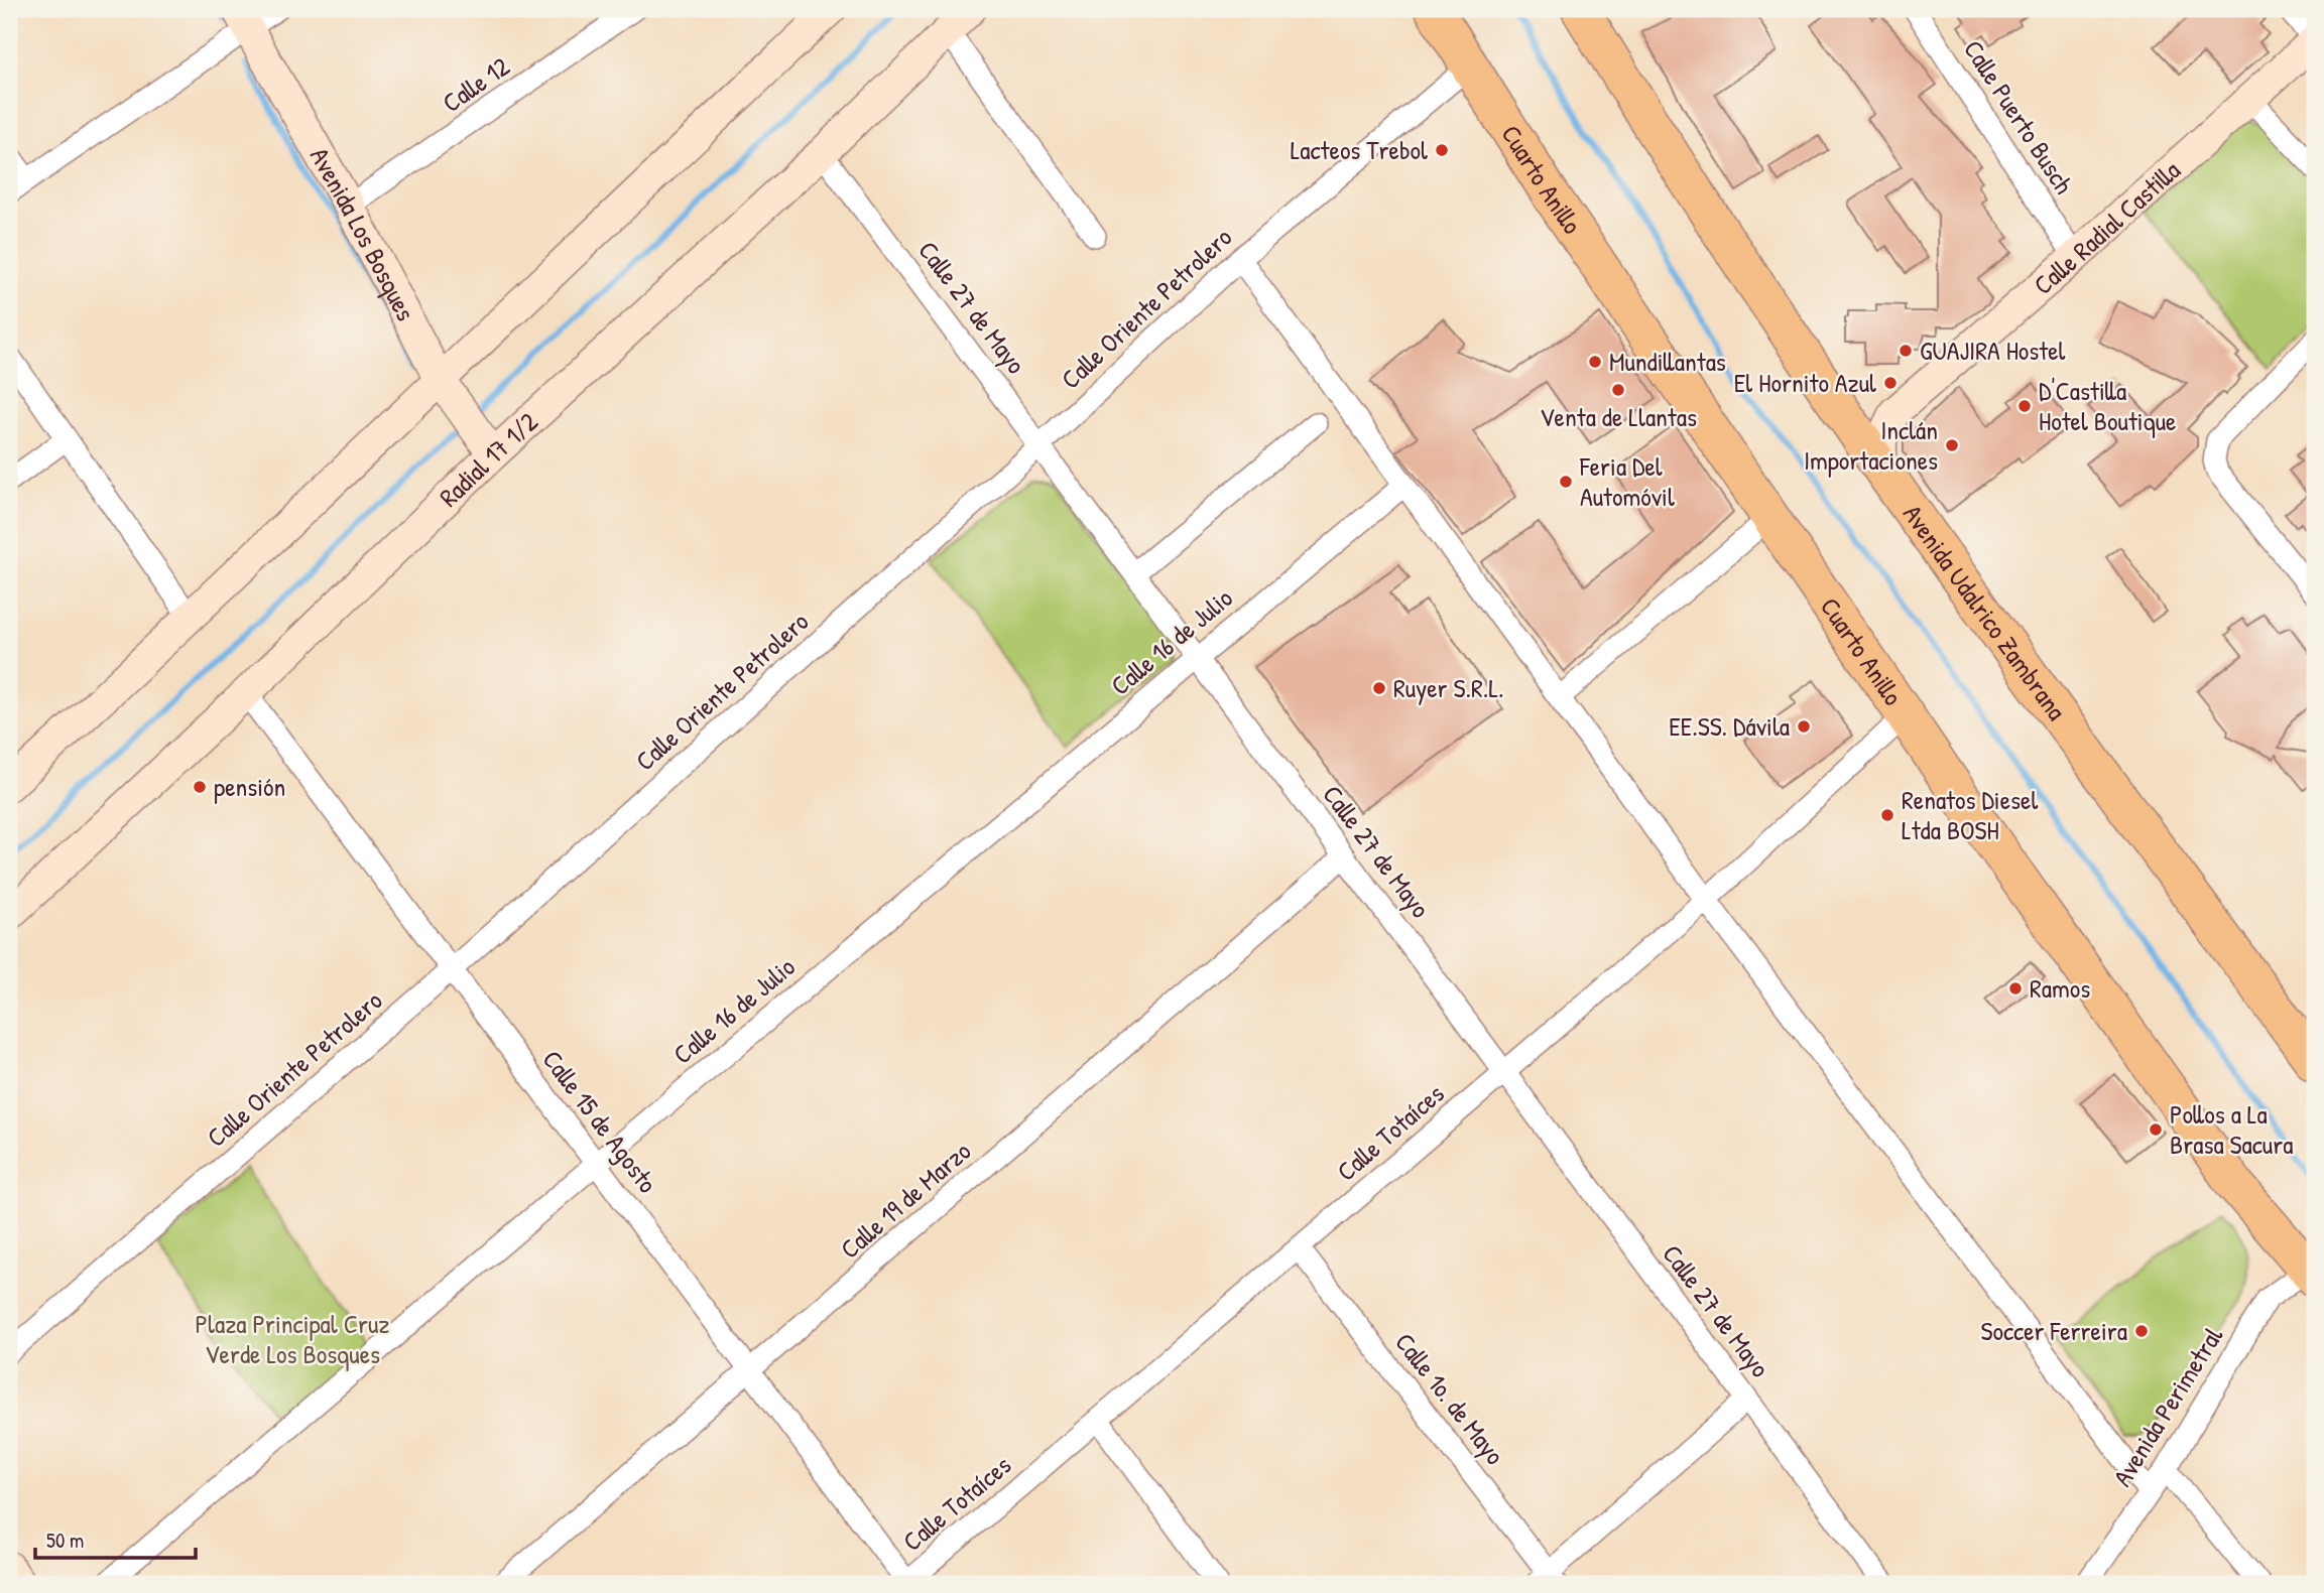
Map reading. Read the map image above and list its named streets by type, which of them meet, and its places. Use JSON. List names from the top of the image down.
{
  "streets": {
    "highway": ["Cuarto Anillo", "Avenida Udalrico Zambrana"],
    "main road": ["Calle Radial Castilla", "Avenida Los Bosques", "Radial 17 1/2"],
    "street": [
      "Calle 12",
      "Calle Puerto Busch",
      "Calle 27 de Mayo",
      "Calle Oriente Petrolero",
      "Calle 16 de Julio",
      "Calle 15 de Agosto",
      "Calle Totaíces",
      "Calle 19 de Marzo",
      "Calle 1o. de Mayo",
      "Avenida Perimetral"
    ]
  },
  "crossings": [
    ["Calle 12", "Avenida Los Bosques"],
    ["Calle Puerto Busch", "Calle Radial Castilla"],
    ["Cuarto Anillo", "Calle Oriente Petrolero"],
    ["Cuarto Anillo", "Calle Totaíces"],
    ["Cuarto Anillo", "Avenida Perimetral"],
    ["Calle Radial Castilla", "Avenida Udalrico Zambrana"],
    ["Avenida Los Bosques", "Radial 17 1/2"],
    ["Calle 27 de Mayo", "Calle Oriente Petrolero"],
    ["Calle 27 de Mayo", "Radial 17 1/2"],
    ["Calle 27 de Mayo", "Calle 16 de Julio"],
    ["Calle 27 de Mayo", "Calle Totaíces"],
    ["Calle 27 de Mayo", "Calle 19 de Marzo"],
    ["Calle Oriente Petrolero", "Calle 15 de Agosto"],
    ["Radial 17 1/2", "Calle 15 de Agosto"],
    ["Calle 16 de Julio", "Calle 15 de Agosto"],
    ["Calle 15 de Agosto", "Calle Totaíces"],
    ["Calle 15 de Agosto", "Calle 19 de Marzo"],
    ["Calle Totaíces", "Calle 1o. de Mayo"]
  ],
  "parks": ["Plaza Principal Cruz Verde Los Bosques"],
  "places": [
    "Lacteos Trebol",
    "GUAJIRA Hostel",
    "Mundillantas",
    "El Hornito Azul",
    "Venta de Llantas",
    "D'Castilla Hotel Boutique",
    "Inclán Importaciones",
    "Feria Del Automóvil",
    "Ruyer S.R.L.",
    "EE.SS. Dávila",
    "pensión",
    "Renatos Diesel Ltda BOSH",
    "Ramos",
    "Pollos a La Brasa Sacura",
    "Soccer Ferreira"
  ],
  "scale_bar": "50 m"
}
